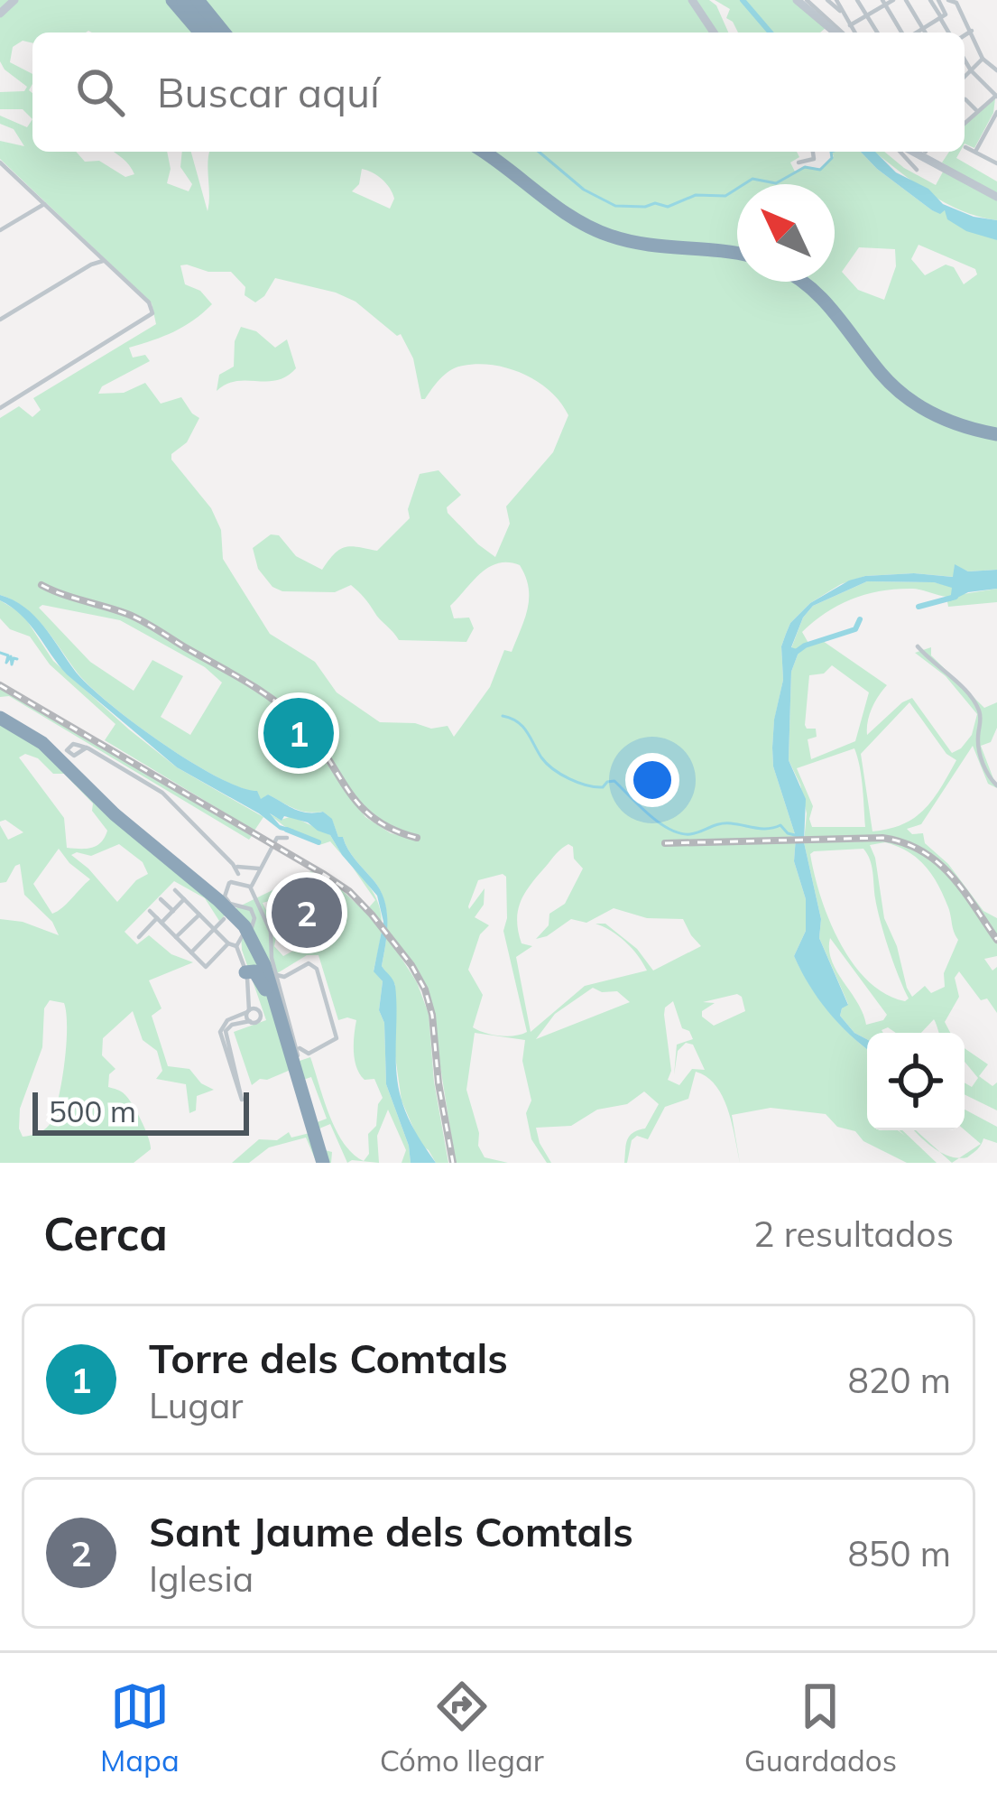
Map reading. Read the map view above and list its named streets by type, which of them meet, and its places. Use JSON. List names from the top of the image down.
{
  "scale_bar": "500 m",
  "north": "top left",
  "page": {
    "search": "Buscar aquí",
    "pins": ["1", "2"],
    "scale": "500 m",
    "heading": ["Cerca", "2 resultados"],
    "list": [
      {
        "mark": "1",
        "name": "Torre dels Comtals",
        "note": "Lugar",
        "value": "820 m"
      },
      {
        "mark": "2",
        "name": "Sant Jaume dels Comtals",
        "note": "Iglesia",
        "value": "850 m"
      }
    ],
    "nav": ["Mapa", "Cómo llegar", "Guardados"]
  }
}
